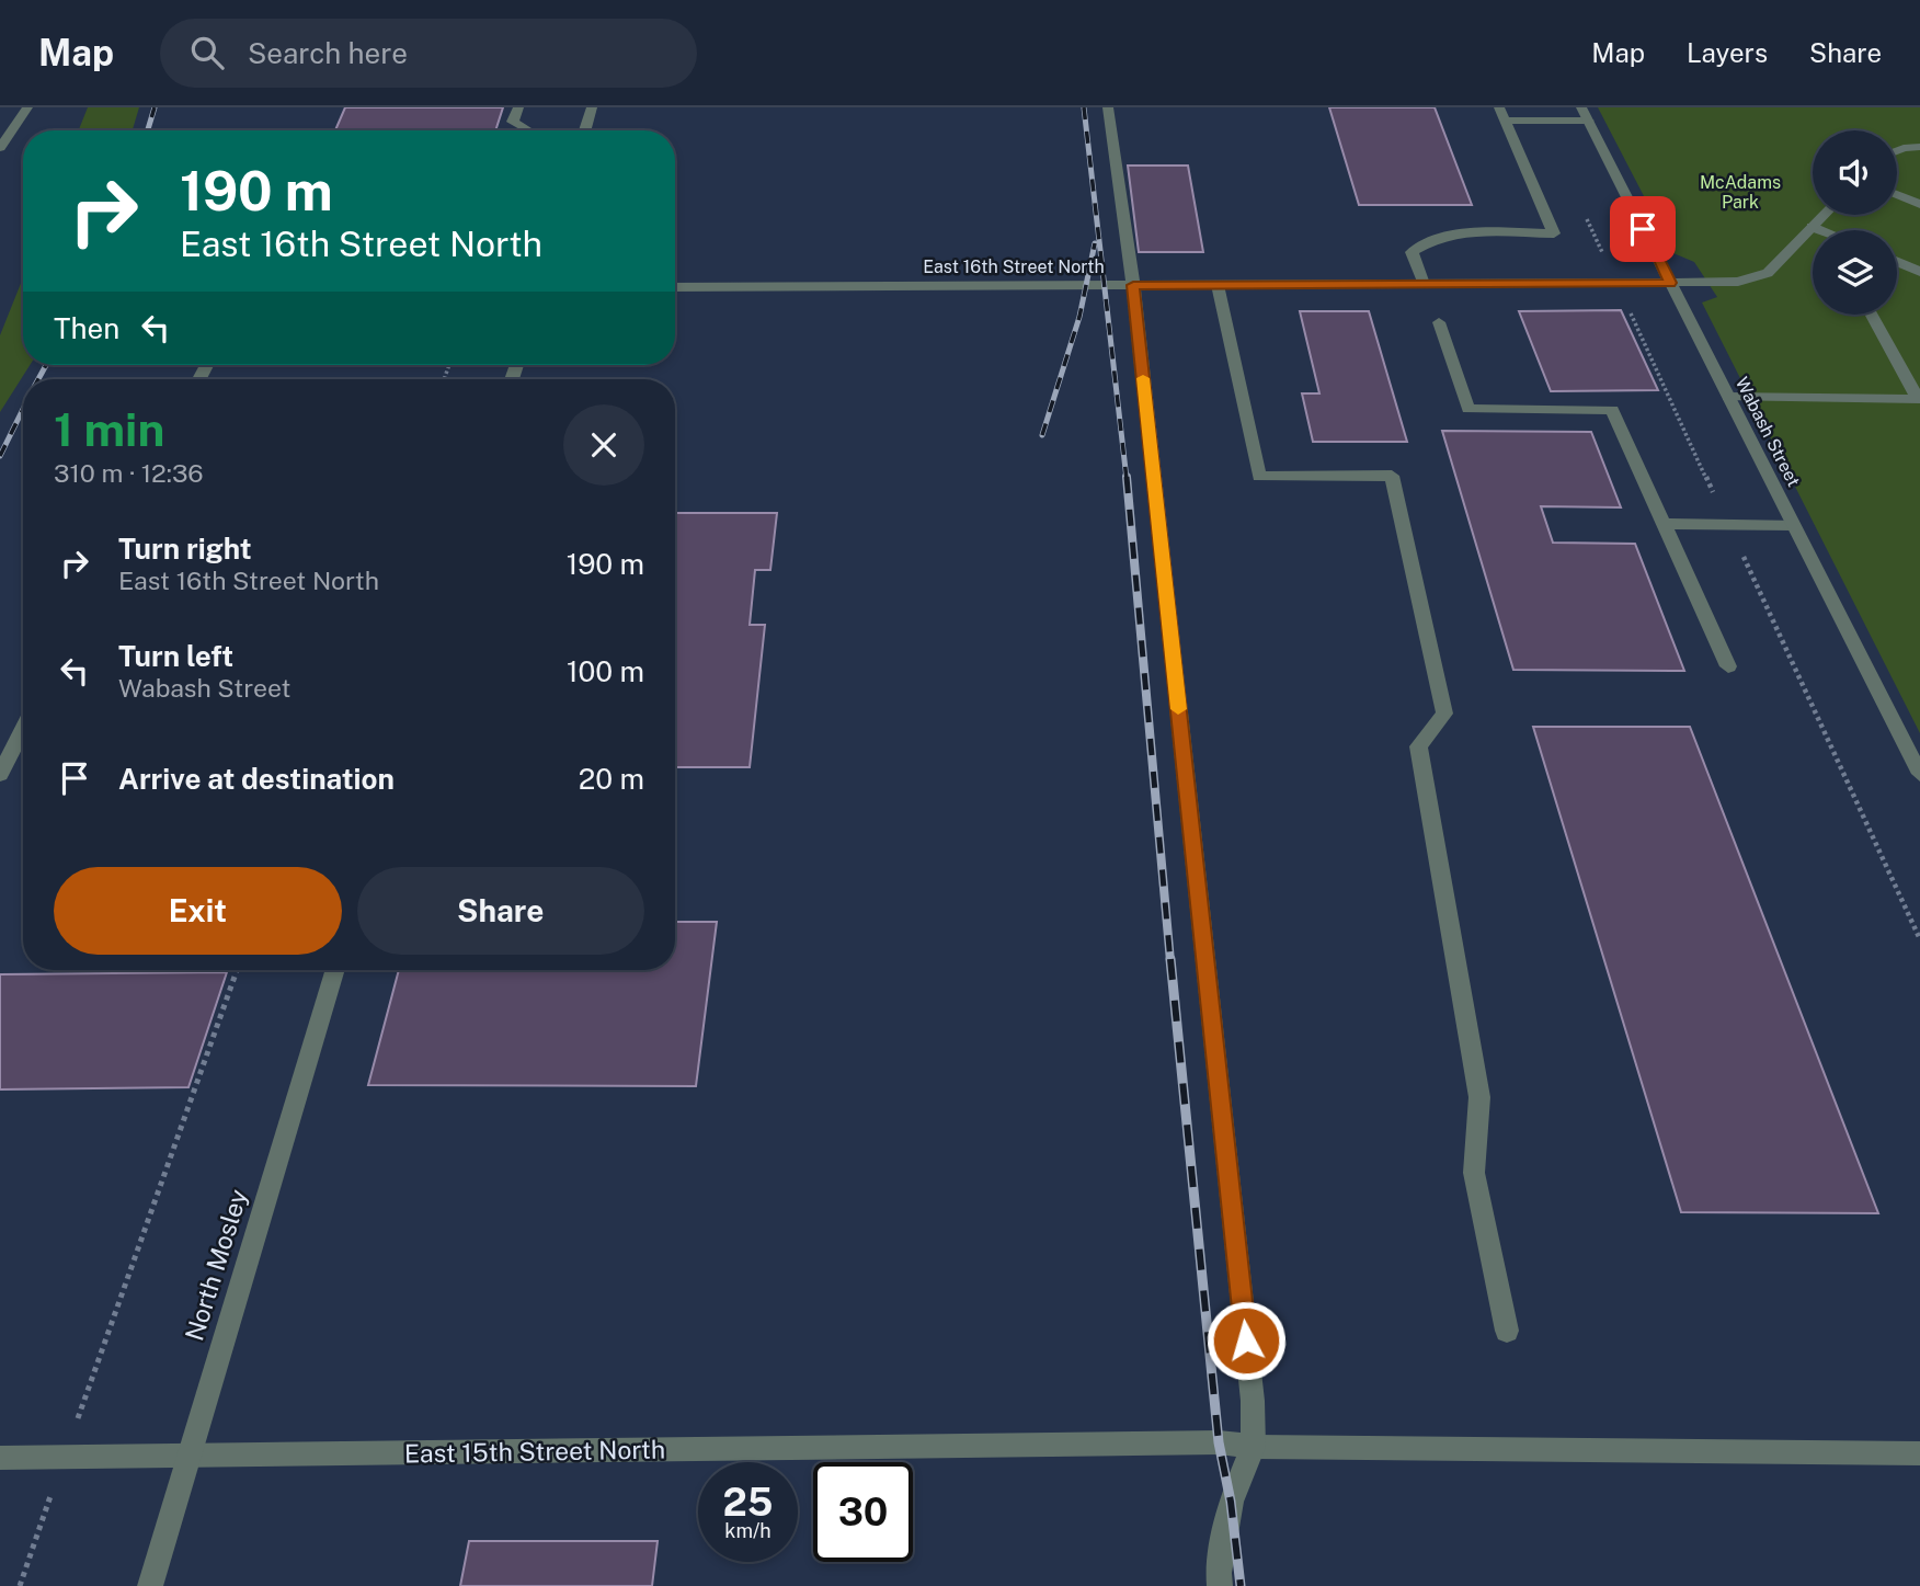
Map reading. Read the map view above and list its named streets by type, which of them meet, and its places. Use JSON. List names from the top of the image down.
{
  "streets": {
    "street": [
      "East 16th Street North",
      "Wabash Street",
      "North Mosley",
      "East 15th Street North"
    ]
  },
  "crossings": [
    ["East 16th Street North", "Wabash Street"],
    ["North Mosley", "East 15th Street North"]
  ],
  "parks": ["McAdams Park"],
  "page": {
    "header": "Map",
    "search": "Search here",
    "nav": ["Map", "Layers", "Share"],
    "turn": ["190 m", "East 16th Street North"],
    "then": "Then",
    "heading": ["1 min", "310 m · 12:36"],
    "list": [
      {
        "name": "Turn right",
        "note": "East 16th Street North",
        "value": "190 m"
      },
      {
        "name": "Turn left",
        "note": "Wabash Street",
        "value": "100 m"
      },
      {
        "name": "Arrive at destination",
        "value": "20 m"
      }
    ],
    "buttons": ["Exit", "Share"],
    "speed": "25 km/h",
    "limit": "30"
  }
}
